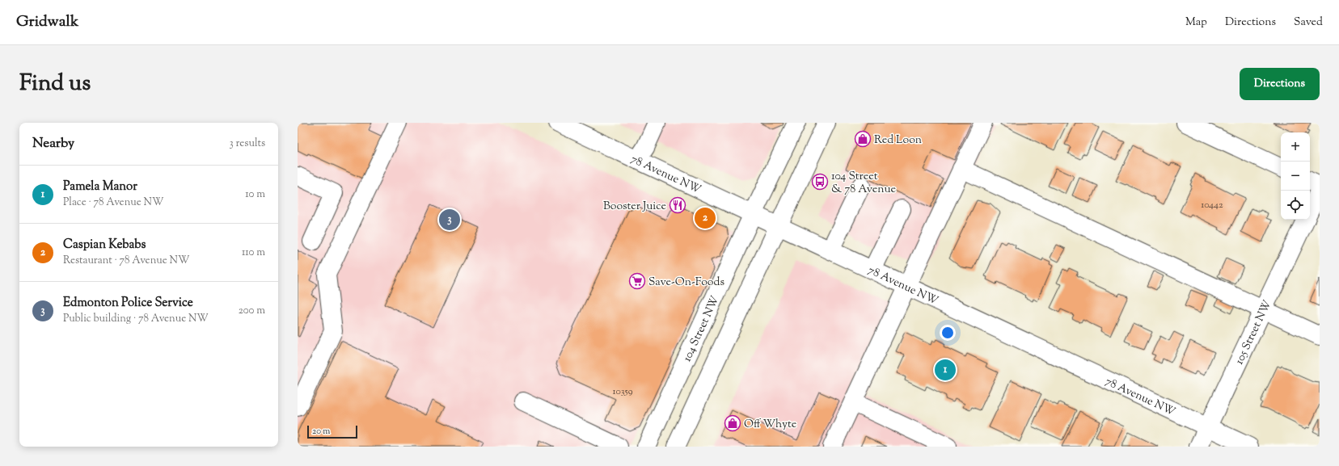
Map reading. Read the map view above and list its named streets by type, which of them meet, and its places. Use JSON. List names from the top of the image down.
{
  "streets": {
    "street": ["78 Avenue NW", "104 Street NW", "105 Street NW"]
  },
  "crossings": [
    ["78 Avenue NW", "104 Street NW"],
    ["78 Avenue NW", "105 Street NW"]
  ],
  "places": {
    "shop": ["Red Loon", "Off Whyte"],
    "bus stop": ["104 Street & 78 Avenue"],
    "restaurant": ["Booster Juice"],
    "supermarket": ["Save-On-Foods"]
  },
  "house_numbers": ["10442", "10359"],
  "scale_bar": "20 m",
  "page": {
    "header": "Gridwalk",
    "nav": ["Map", "Directions", "Saved"],
    "title": "Find us",
    "buttons": "Directions",
    "heading": ["Nearby", "3 results"],
    "map_buttons": ["+", "−"],
    "list": [
      {
        "mark": "1",
        "name": "Pamela Manor",
        "note": "Place · 78 Avenue NW",
        "value": "10 m"
      },
      {
        "mark": "2",
        "name": "Caspian Kebabs",
        "note": "Restaurant · 78 Avenue NW",
        "value": "110 m"
      },
      {
        "mark": "3",
        "name": "Edmonton Police Service",
        "note": "Public building · 78 Avenue NW",
        "value": "200 m"
      }
    ],
    "pins": ["2", "3", "1"],
    "scale": "20 m"
  }
}
